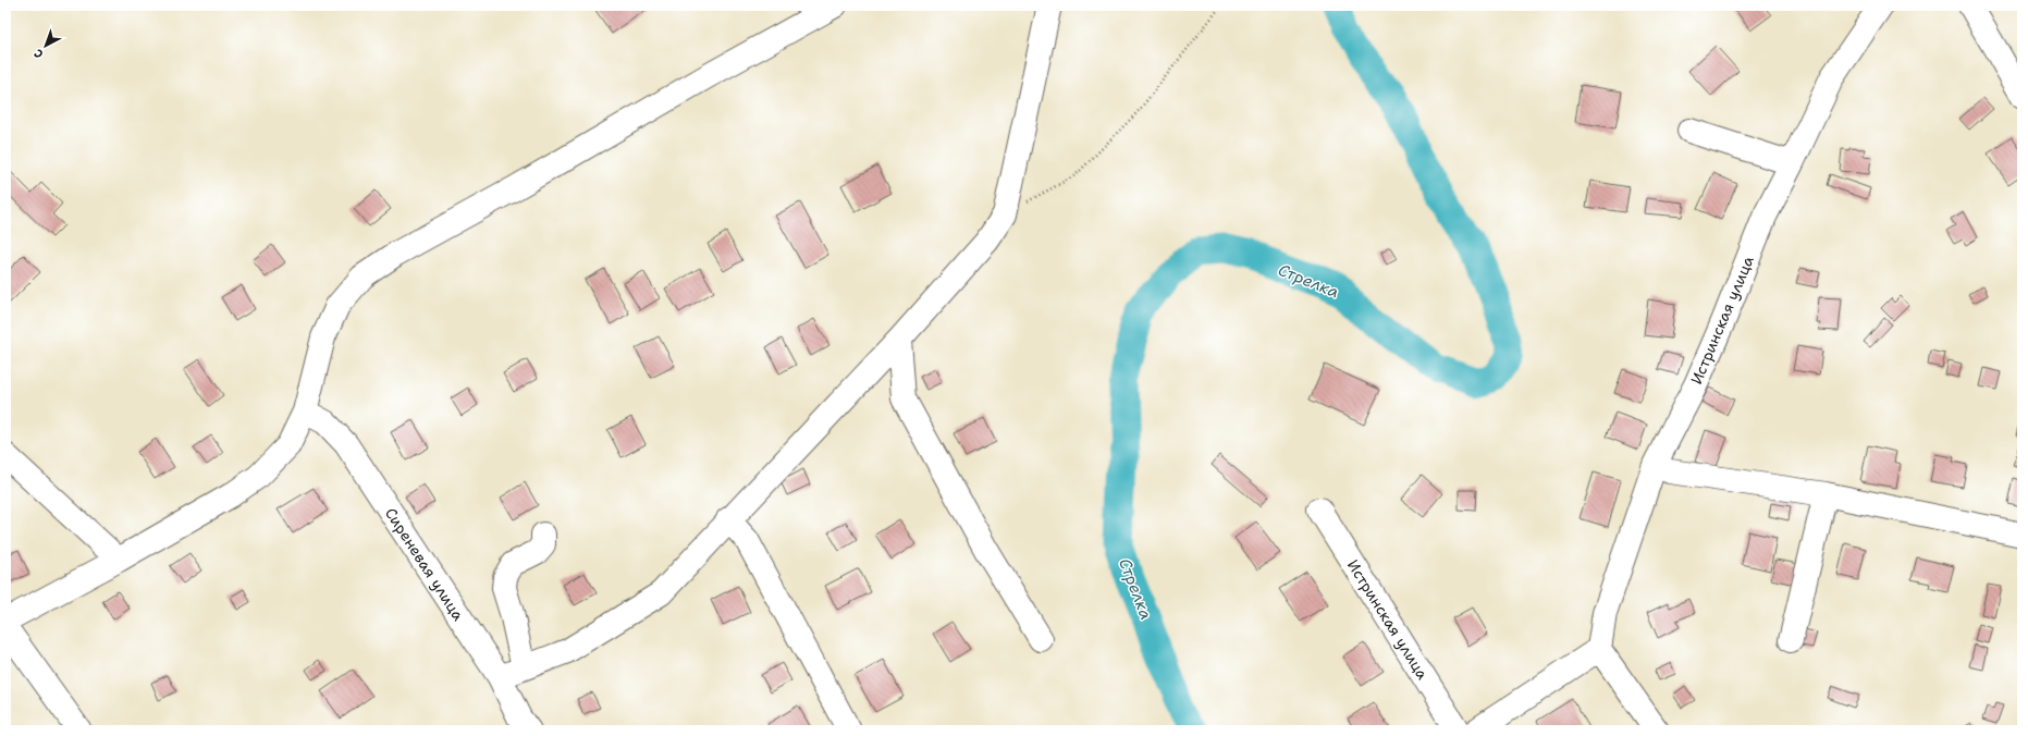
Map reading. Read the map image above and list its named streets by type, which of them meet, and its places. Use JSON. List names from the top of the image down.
{
  "streets": {
    "street": ["Истринская улица", "Сиреневая улица"]
  },
  "water": ["Стрелка"],
  "north": "bottom left"
}
